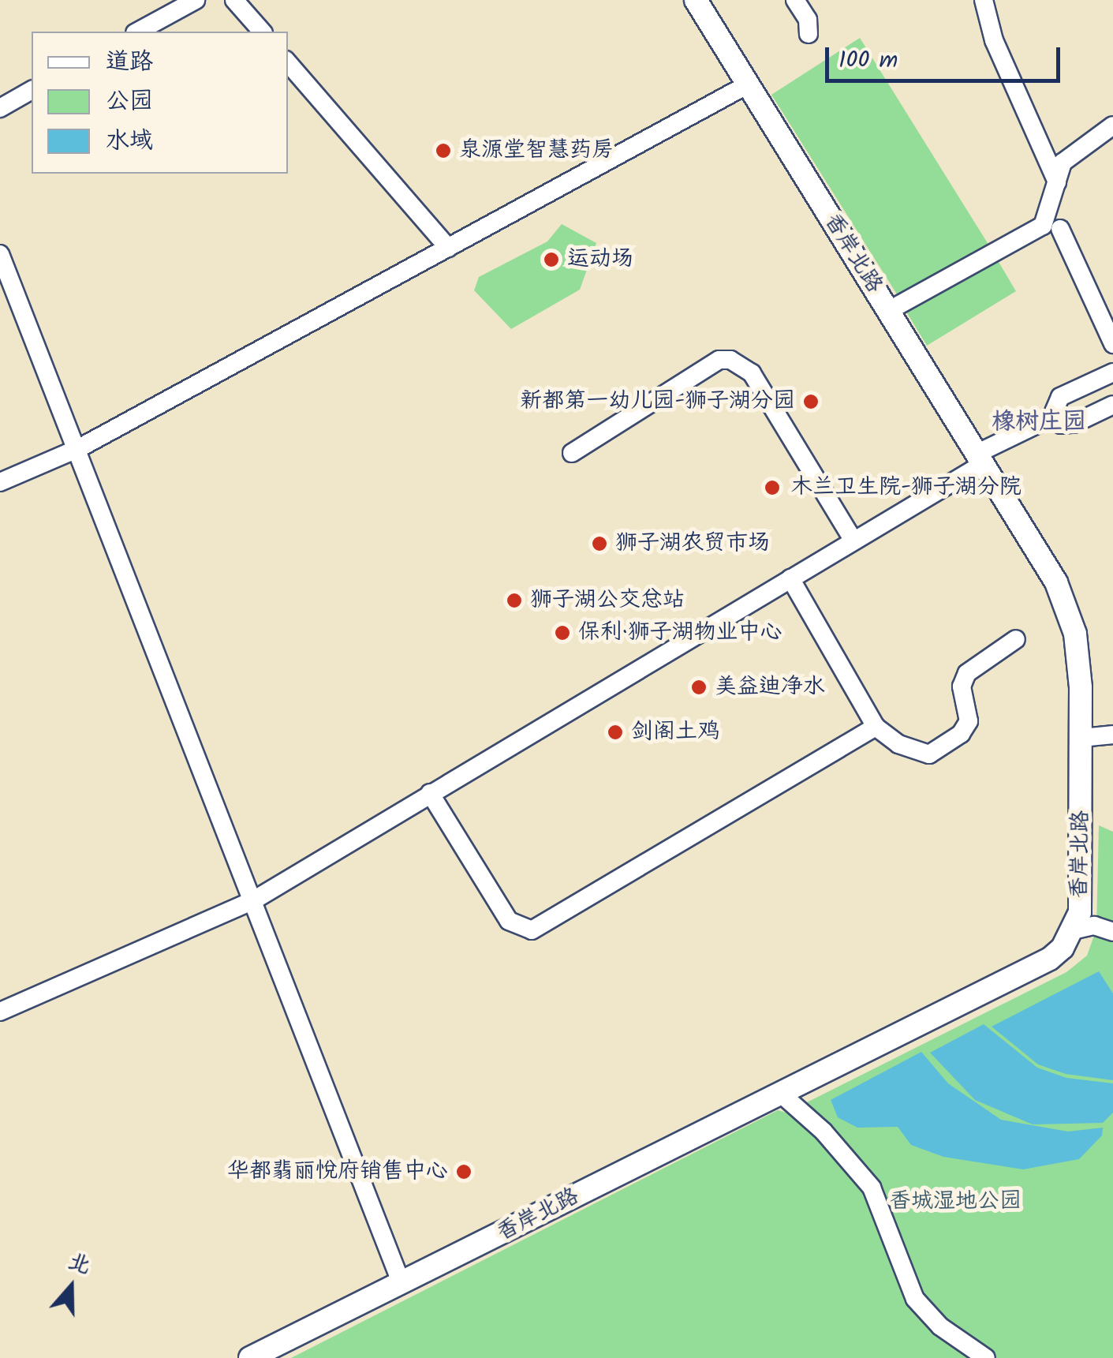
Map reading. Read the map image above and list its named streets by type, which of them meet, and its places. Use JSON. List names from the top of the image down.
{
  "streets": {
    "street": ["香岸北路"]
  },
  "districts": ["橡树庄园"],
  "parks": ["香城湿地公园"],
  "places": [
    "泉源堂智慧药房",
    "运动场",
    "新都第一幼儿园-狮子湖分园",
    "木兰卫生院-狮子湖分院",
    "狮子湖农贸市场",
    "狮子湖公交总站",
    "保利·狮子湖物业中心",
    "美益迪净水",
    "剑阁土鸡",
    "华都翡丽悦府销售中心"
  ],
  "legend": ["道路", "公园", "水域"],
  "scale_bar": "100 m",
  "north": "top"
}
